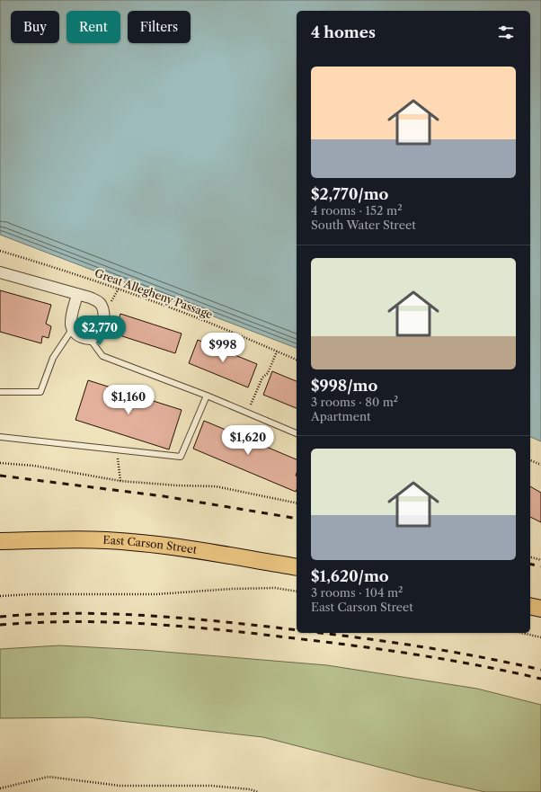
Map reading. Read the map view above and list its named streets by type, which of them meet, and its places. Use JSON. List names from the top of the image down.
{
  "streets": {
    "main road": ["East Carson Street"],
    "path": ["Great Allegheny Passage"]
  },
  "page": {
    "chip": ["Buy", "Rent", "Filters"],
    "heading": "4 homes",
    "list": [
      {
        "name": "$2,770/mo",
        "note": "4 rooms · 152 m² · South Water Street"
      },
      {
        "name": "$998/mo",
        "note": "3 rooms · 80 m² · Apartment"
      },
      {
        "name": "$1,620/mo",
        "note": "3 rooms · 104 m² · East Carson Street"
      }
    ],
    "price": [
      "$2,770",
      "$998",
      "$1,160",
      "$1,620"
    ]
  }
}
